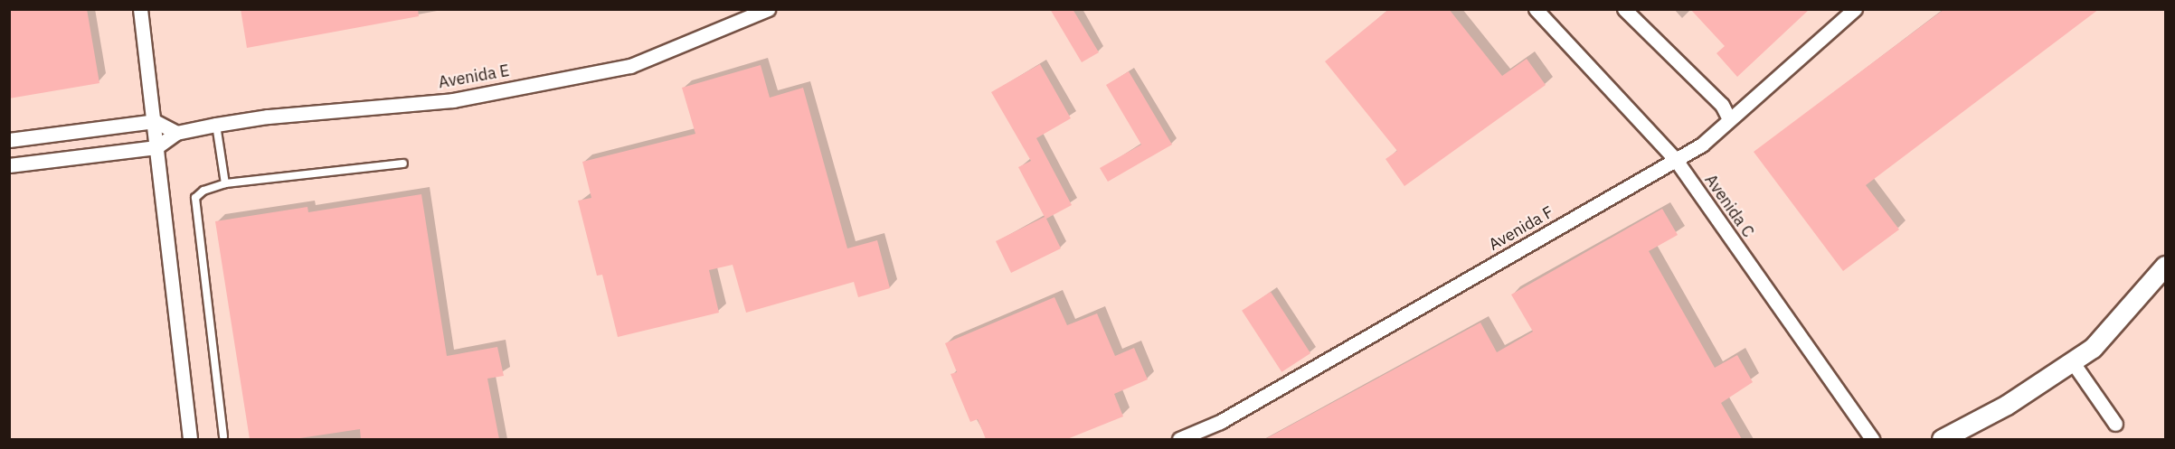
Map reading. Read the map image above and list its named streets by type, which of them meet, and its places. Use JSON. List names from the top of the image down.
{
  "streets": {
    "street": ["Avenida E", "Avenida C", "Avenida F"]
  },
  "crossings": [
    ["Avenida C", "Avenida F"]
  ]
}
